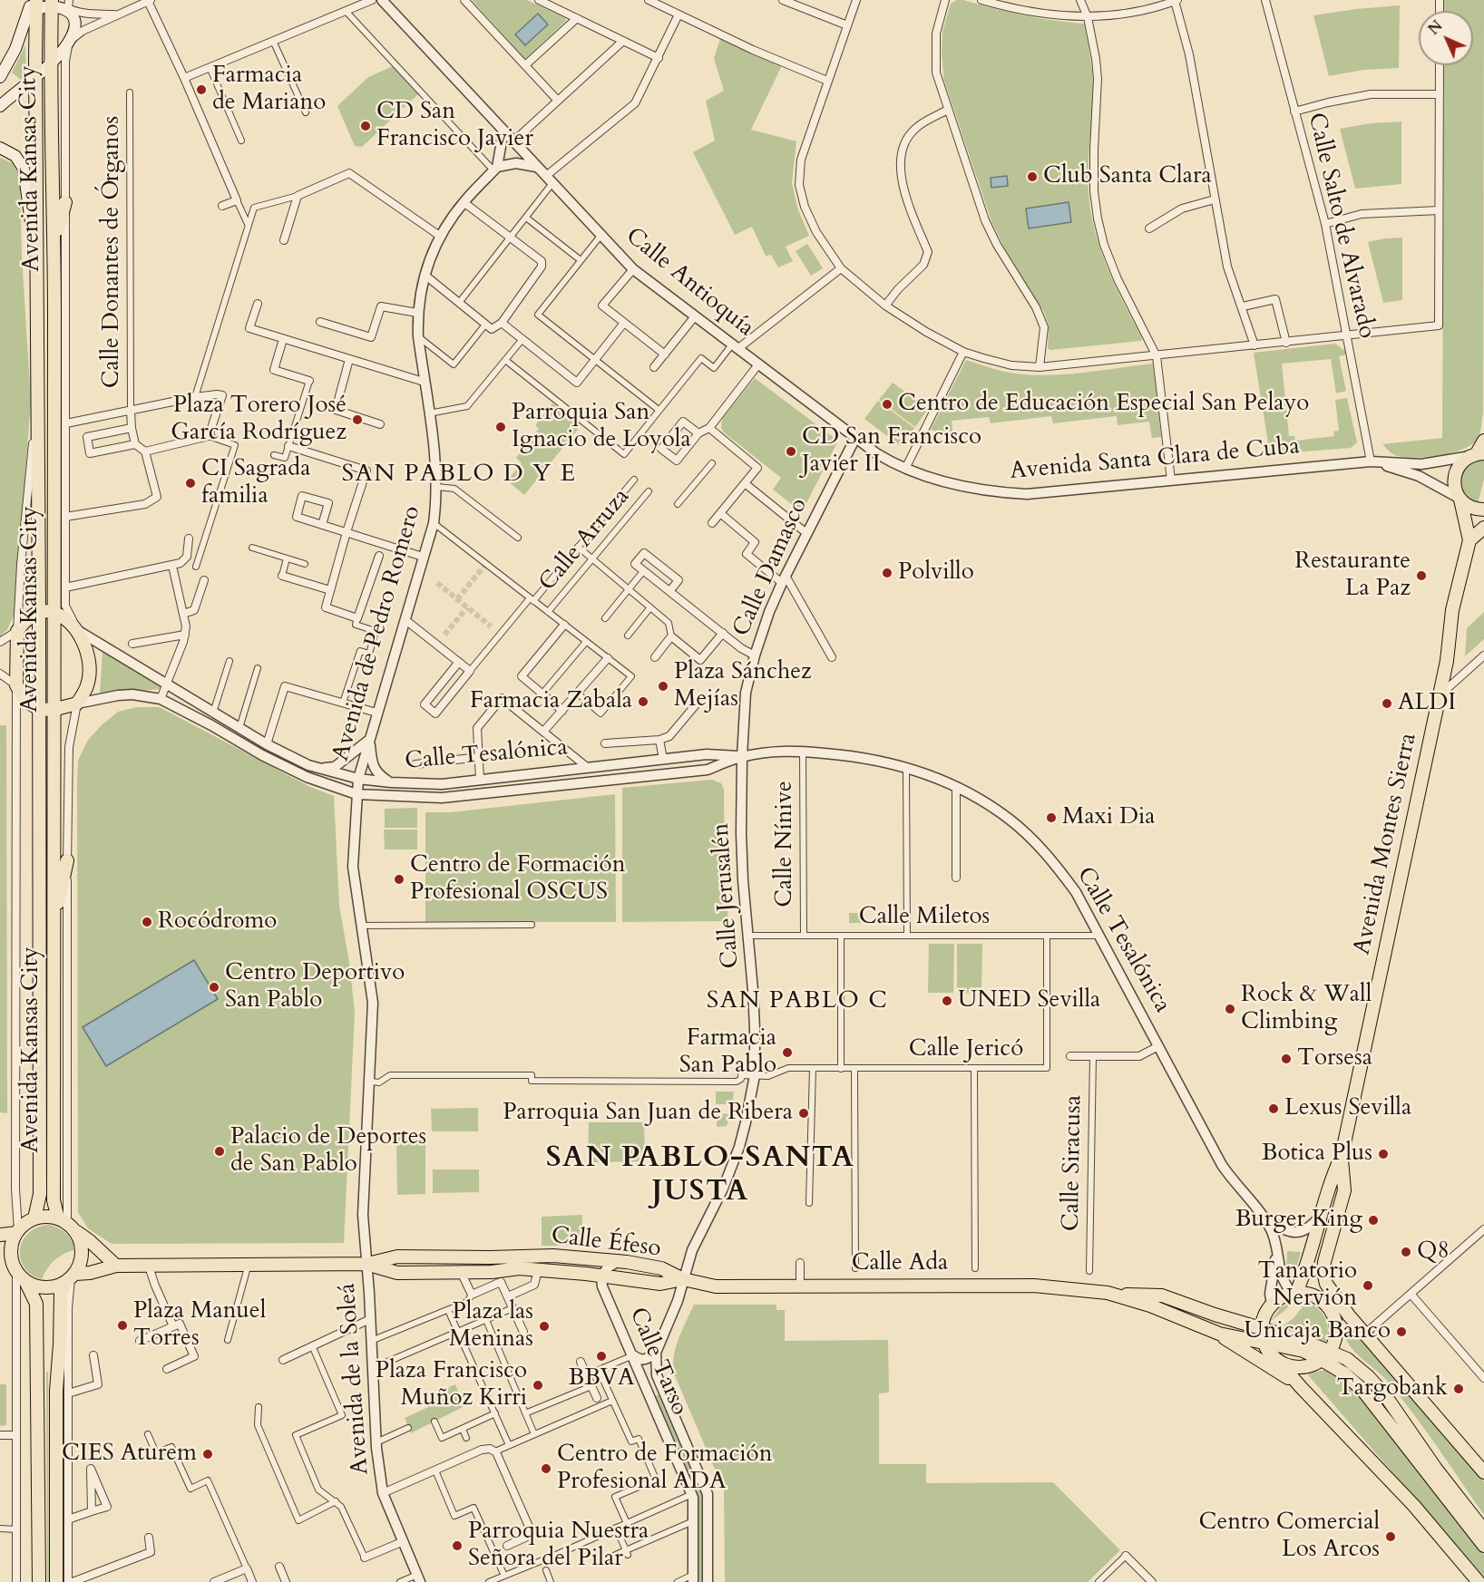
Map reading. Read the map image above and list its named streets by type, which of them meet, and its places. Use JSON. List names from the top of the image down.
{
  "streets": {
    "main road": [
      "Avenida Kansas City",
      "Avenida Montes Sierra",
      "Calle Éfeso",
      "Calle Ada"
    ],
    "street": [
      "Calle Salto de Alvarado",
      "Calle Donantes de Órganos",
      "Calle Antioquía",
      "Avenida Santa Clara de Cuba",
      "Calle Arruza",
      "Calle Damasco",
      "Avenida de Pedro Romero",
      "Calle Tesalónica",
      "Calle Nínive",
      "Calle Jerusalén",
      "Calle Miletos",
      "Calle Jericó",
      "Calle Siracusa",
      "Calle Tarso",
      "Avenida de la Soleá"
    ]
  },
  "crossings": [
    ["Avenida Kansas City", "Calle Tesalónica"],
    ["Avenida Kansas City", "Calle Éfeso"],
    ["Calle Salto de Alvarado", "Avenida Santa Clara de Cuba"],
    ["Calle Antioquía", "Avenida Santa Clara de Cuba"],
    ["Calle Antioquía", "Calle Damasco"],
    ["Avenida Santa Clara de Cuba", "Calle Damasco"],
    ["Avenida Santa Clara de Cuba", "Avenida Montes Sierra"],
    ["Calle Damasco", "Calle Tesalónica"],
    ["Calle Damasco", "Calle Jerusalén"],
    ["Avenida de Pedro Romero", "Calle Tesalónica"],
    ["Calle Tesalónica", "Calle Nínive"],
    ["Calle Tesalónica", "Avenida Montes Sierra"],
    ["Calle Tesalónica", "Calle Jerusalén"],
    ["Calle Tesalónica", "Calle Miletos"],
    ["Calle Tesalónica", "Avenida de la Soleá"],
    ["Calle Nínive", "Calle Miletos"],
    ["Calle Jerusalén", "Calle Miletos"],
    ["Calle Jerusalén", "Calle Jericó"],
    ["Calle Jerusalén", "Calle Éfeso"],
    ["Calle Jerusalén", "Calle Ada"],
    ["Calle Jerusalén", "Calle Tarso"],
    ["Calle Miletos", "Calle Jericó"],
    ["Calle Jericó", "Avenida de la Soleá"],
    ["Calle Éfeso", "Calle Ada"],
    ["Calle Éfeso", "Calle Tarso"],
    ["Calle Éfeso", "Avenida de la Soleá"],
    ["Calle Ada", "Calle Tarso"]
  ],
  "districts": ["SAN PABLO D Y E", "SAN PABLO C", "SAN PABLO-SANTA JUSTA"],
  "places": [
    "Farmacia de Mariano",
    "CD San Francisco Javier",
    "Club Santa Clara",
    "Centro de Educación Especial San Pelayo",
    "Plaza Torero José García Rodríguez",
    "Parroquia San Ignacio de Loyola",
    "CD San Francisco Javier II",
    "CI Sagrada familia",
    "Polvillo",
    "Restaurante La Paz",
    "Plaza Sánchez Mejías",
    "Farmacia Zabala",
    "ALDI",
    "Maxi Dia",
    "Centro de Formación Profesional OSCUS",
    "Rocódromo",
    "Centro Deportivo San Pablo",
    "UNED Sevilla",
    "Rock & Wall Climbing",
    "Farmacia San Pablo",
    "Torsesa",
    "Lexus Sevilla",
    "Parroquia San Juan de Ribera",
    "Palacio de Deportes de San Pablo",
    "Botica Plus",
    "Burger King",
    "Q8",
    "Tanatorio Nervión",
    "Plaza Manuel Torres",
    "Plaza las Meninas",
    "Unicaja Banco",
    "BBVA",
    "Plaza Francisco Muñoz Kirri",
    "Targobank",
    "CIES Aturem",
    "Centro de Formación Profesional ADA",
    "Centro Comercial Los Arcos",
    "Parroquia Nuestra Señora del Pilar"
  ],
  "north": "top left"
}
